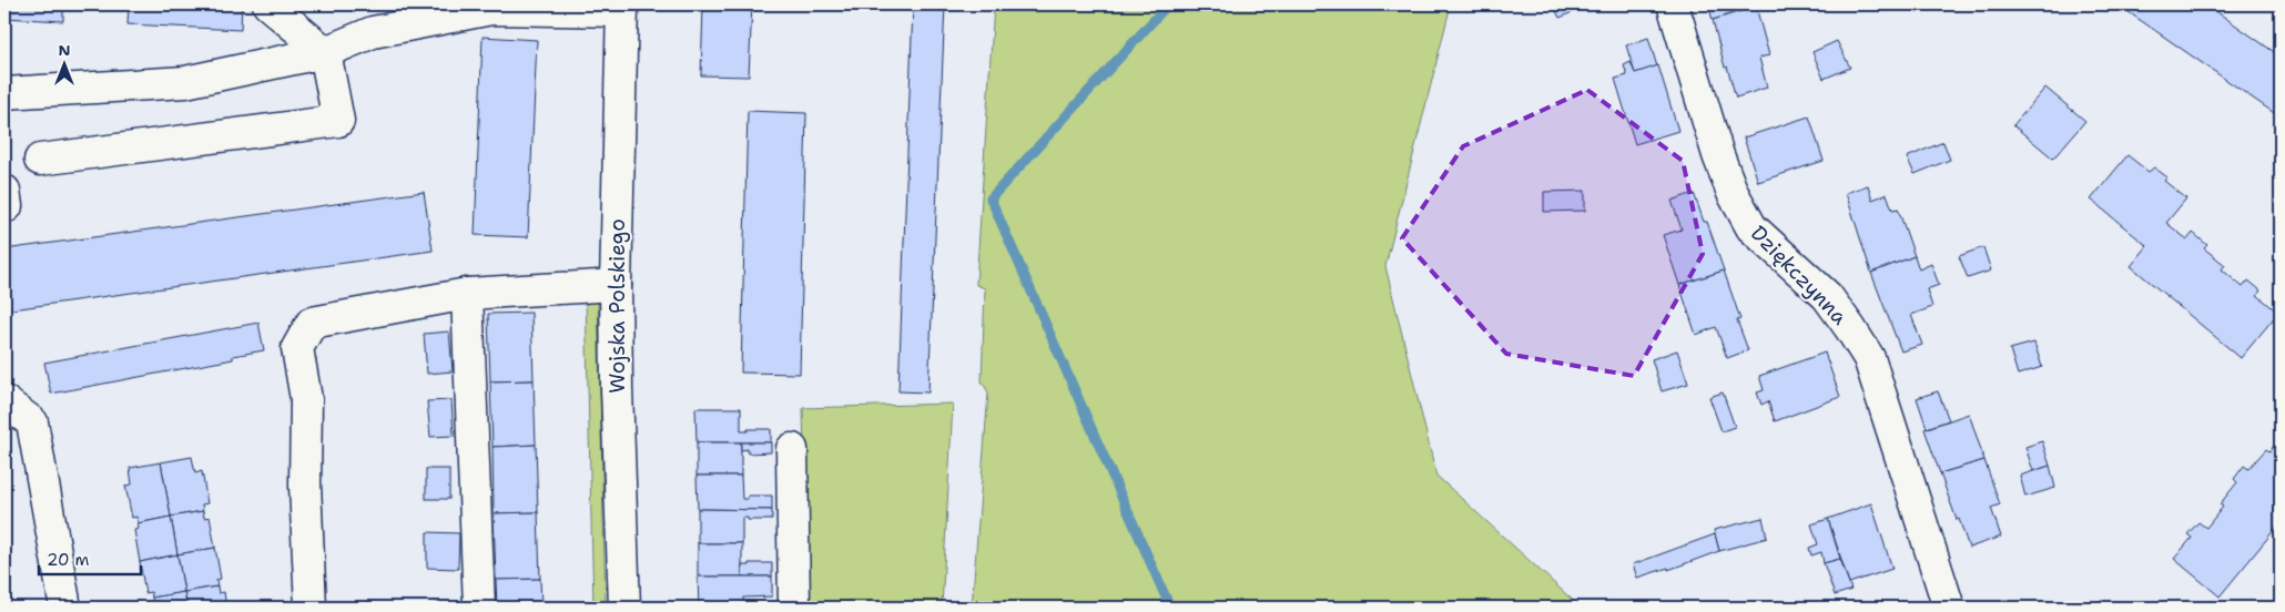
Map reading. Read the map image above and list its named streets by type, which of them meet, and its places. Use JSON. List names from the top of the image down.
{
  "streets": {
    "street": ["Dziękczynna", "Wojska Polskiego"]
  },
  "scale_bar": "20 m",
  "north": "top"
}
